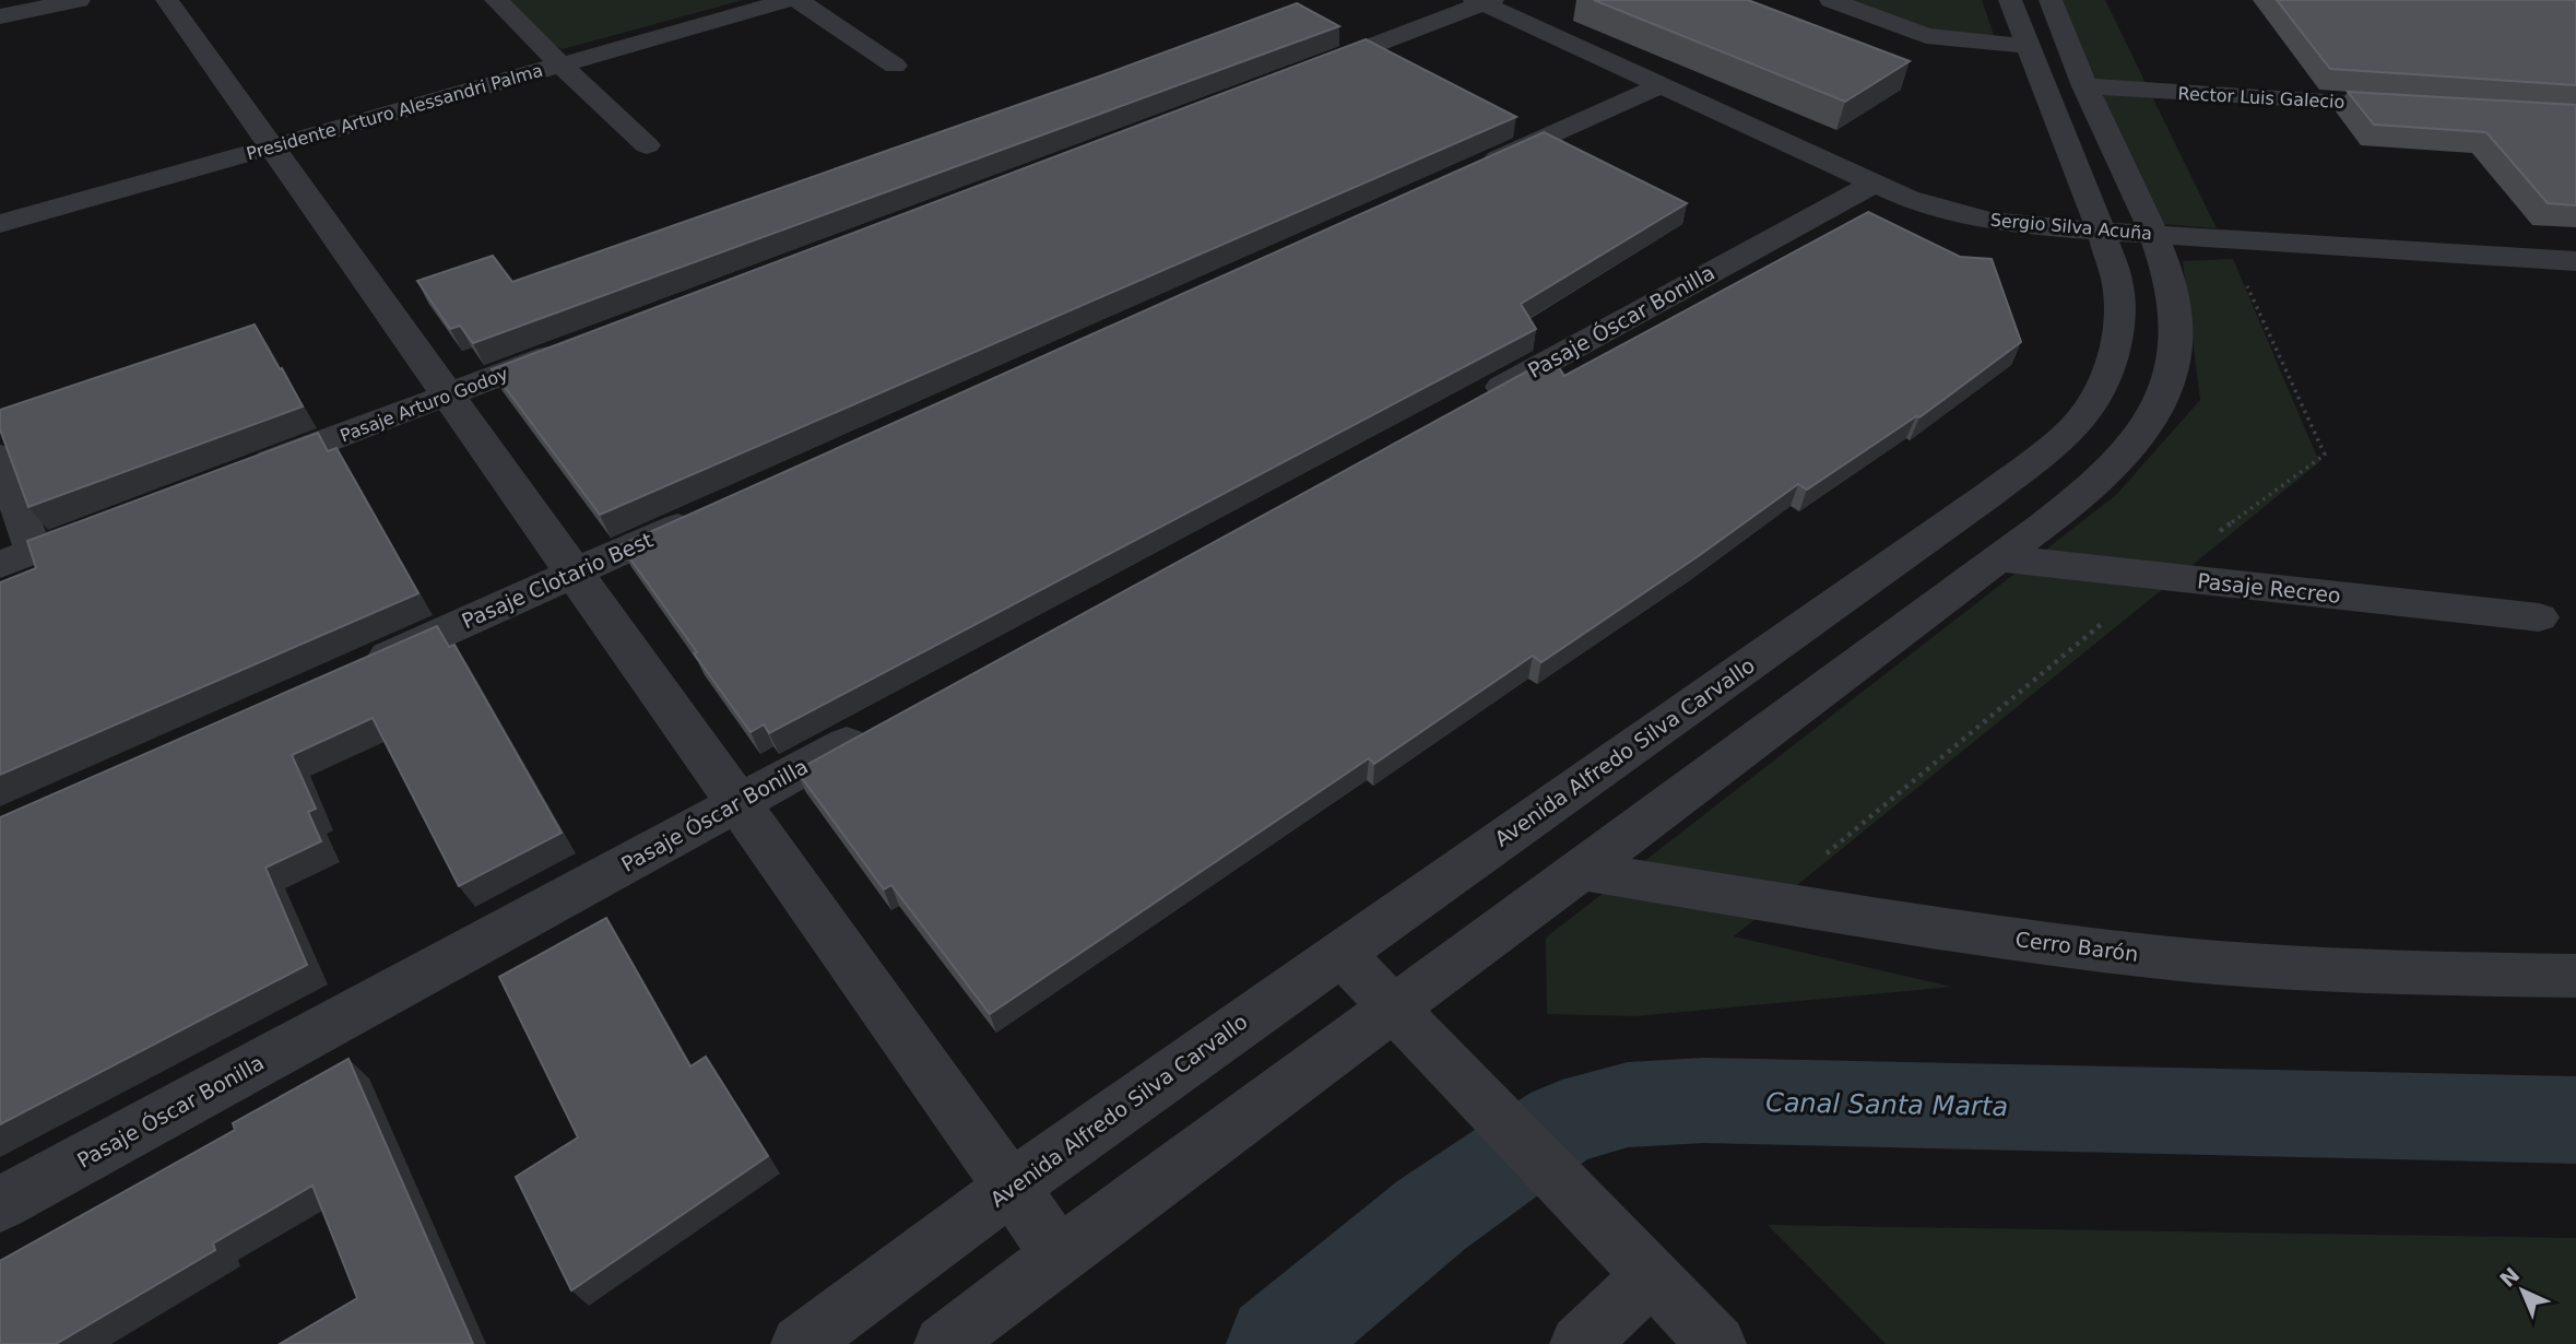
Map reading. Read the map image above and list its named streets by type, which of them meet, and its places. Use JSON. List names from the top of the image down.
{
  "streets": {
    "street": [
      "Rector Luis Galecio",
      "Presidente Arturo Alessandri Palma",
      "Sergio Silva Acuña",
      "Pasaje Óscar Bonilla",
      "Pasaje Arturo Godoy",
      "Pasaje Clotario Best",
      "Pasaje Recreo",
      "Avenida Alfredo Silva Carvallo",
      "Cerro Barón"
    ]
  },
  "crossings": [
    ["Sergio Silva Acuña", "Pasaje Óscar Bonilla"],
    ["Sergio Silva Acuña", "Avenida Alfredo Silva Carvallo"]
  ],
  "water": ["Canal Santa Marta"],
  "north": "top left"
}
